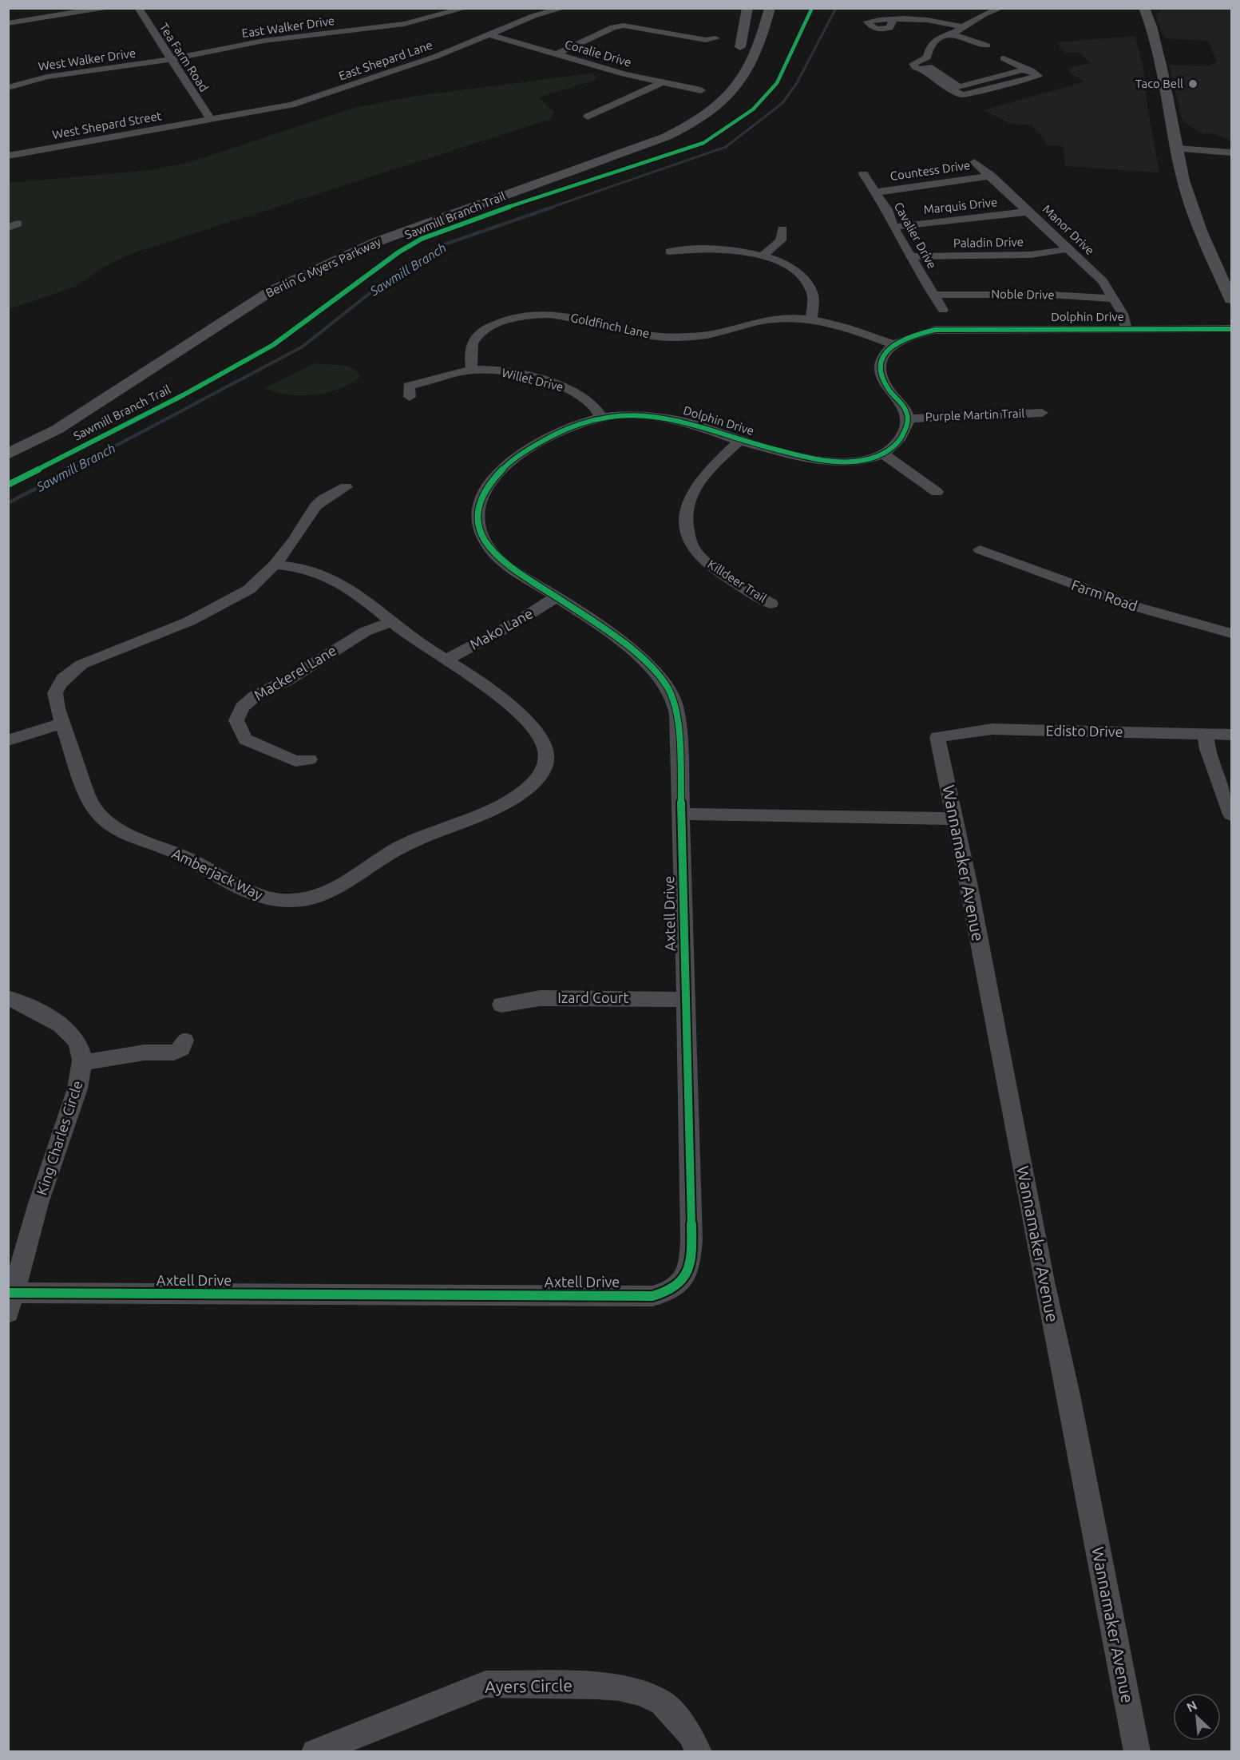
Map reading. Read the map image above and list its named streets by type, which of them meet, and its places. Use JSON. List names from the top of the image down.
{
  "streets": {
    "main road": ["Berlin G Myers Parkway"],
    "street": [
      "East Walker Drive",
      "Coralie Drive",
      "Tea Farm Road",
      "West Walker Drive",
      "East Shepard Lane",
      "West Shepard Street",
      "Countess Drive",
      "Marquis Drive",
      "Manor Drive",
      "Cavalier Drive",
      "Paladin Drive",
      "Noble Drive",
      "Dolphin Drive",
      "Goldfinch Lane",
      "Willet Drive",
      "Purple Martin Trail",
      "Killdeer Trail",
      "Farm Road",
      "Mako Lane",
      "Mackerel Lane",
      "Edisto Drive",
      "Wannamaker Avenue",
      "Amberjack Way",
      "Axtell Drive",
      "Izard Court",
      "King Charles Circle",
      "Ayers Circle"
    ],
    "cycle path": ["Sawmill Branch Trail"]
  },
  "crossings": [
    ["East Walker Drive", "Tea Farm Road"],
    ["East Walker Drive", "West Walker Drive"],
    ["Coralie Drive", "East Shepard Lane"],
    ["Tea Farm Road", "West Walker Drive"],
    ["Tea Farm Road", "East Shepard Lane"],
    ["Tea Farm Road", "West Shepard Street"],
    ["East Shepard Lane", "West Shepard Street"],
    ["Countess Drive", "Manor Drive"],
    ["Countess Drive", "Cavalier Drive"],
    ["Marquis Drive", "Manor Drive"],
    ["Marquis Drive", "Cavalier Drive"],
    ["Manor Drive", "Paladin Drive"],
    ["Manor Drive", "Noble Drive"],
    ["Manor Drive", "Dolphin Drive"],
    ["Cavalier Drive", "Paladin Drive"],
    ["Cavalier Drive", "Noble Drive"],
    ["Dolphin Drive", "Goldfinch Lane"],
    ["Dolphin Drive", "Willet Drive"],
    ["Dolphin Drive", "Purple Martin Trail"],
    ["Dolphin Drive", "Killdeer Trail"],
    ["Dolphin Drive", "Mako Lane"],
    ["Dolphin Drive", "Axtell Drive"],
    ["Goldfinch Lane", "Willet Drive"],
    ["Mako Lane", "Amberjack Way"],
    ["Mackerel Lane", "Amberjack Way"],
    ["Edisto Drive", "Wannamaker Avenue"],
    ["Axtell Drive", "Izard Court"],
    ["Axtell Drive", "King Charles Circle"]
  ],
  "water": ["Sawmill Branch"],
  "places": ["Taco Bell"],
  "north": "top left"
}
